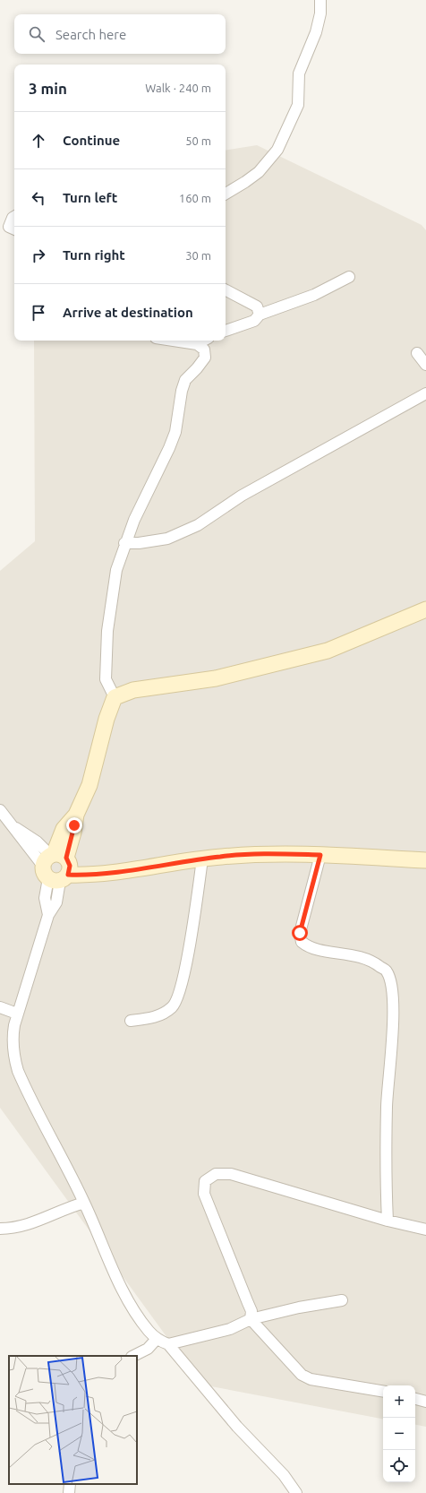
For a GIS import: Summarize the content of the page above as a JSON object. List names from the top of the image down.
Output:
{
  "page": {
    "search": "Search here",
    "heading": ["3 min", "Walk · 240 m"],
    "list": [
      ["Continue", "50 m"],
      ["Turn left", "160 m"],
      ["Turn right", "30 m"],
      "Arrive at destination"
    ],
    "map_buttons": ["+", "−"]
  }
}
